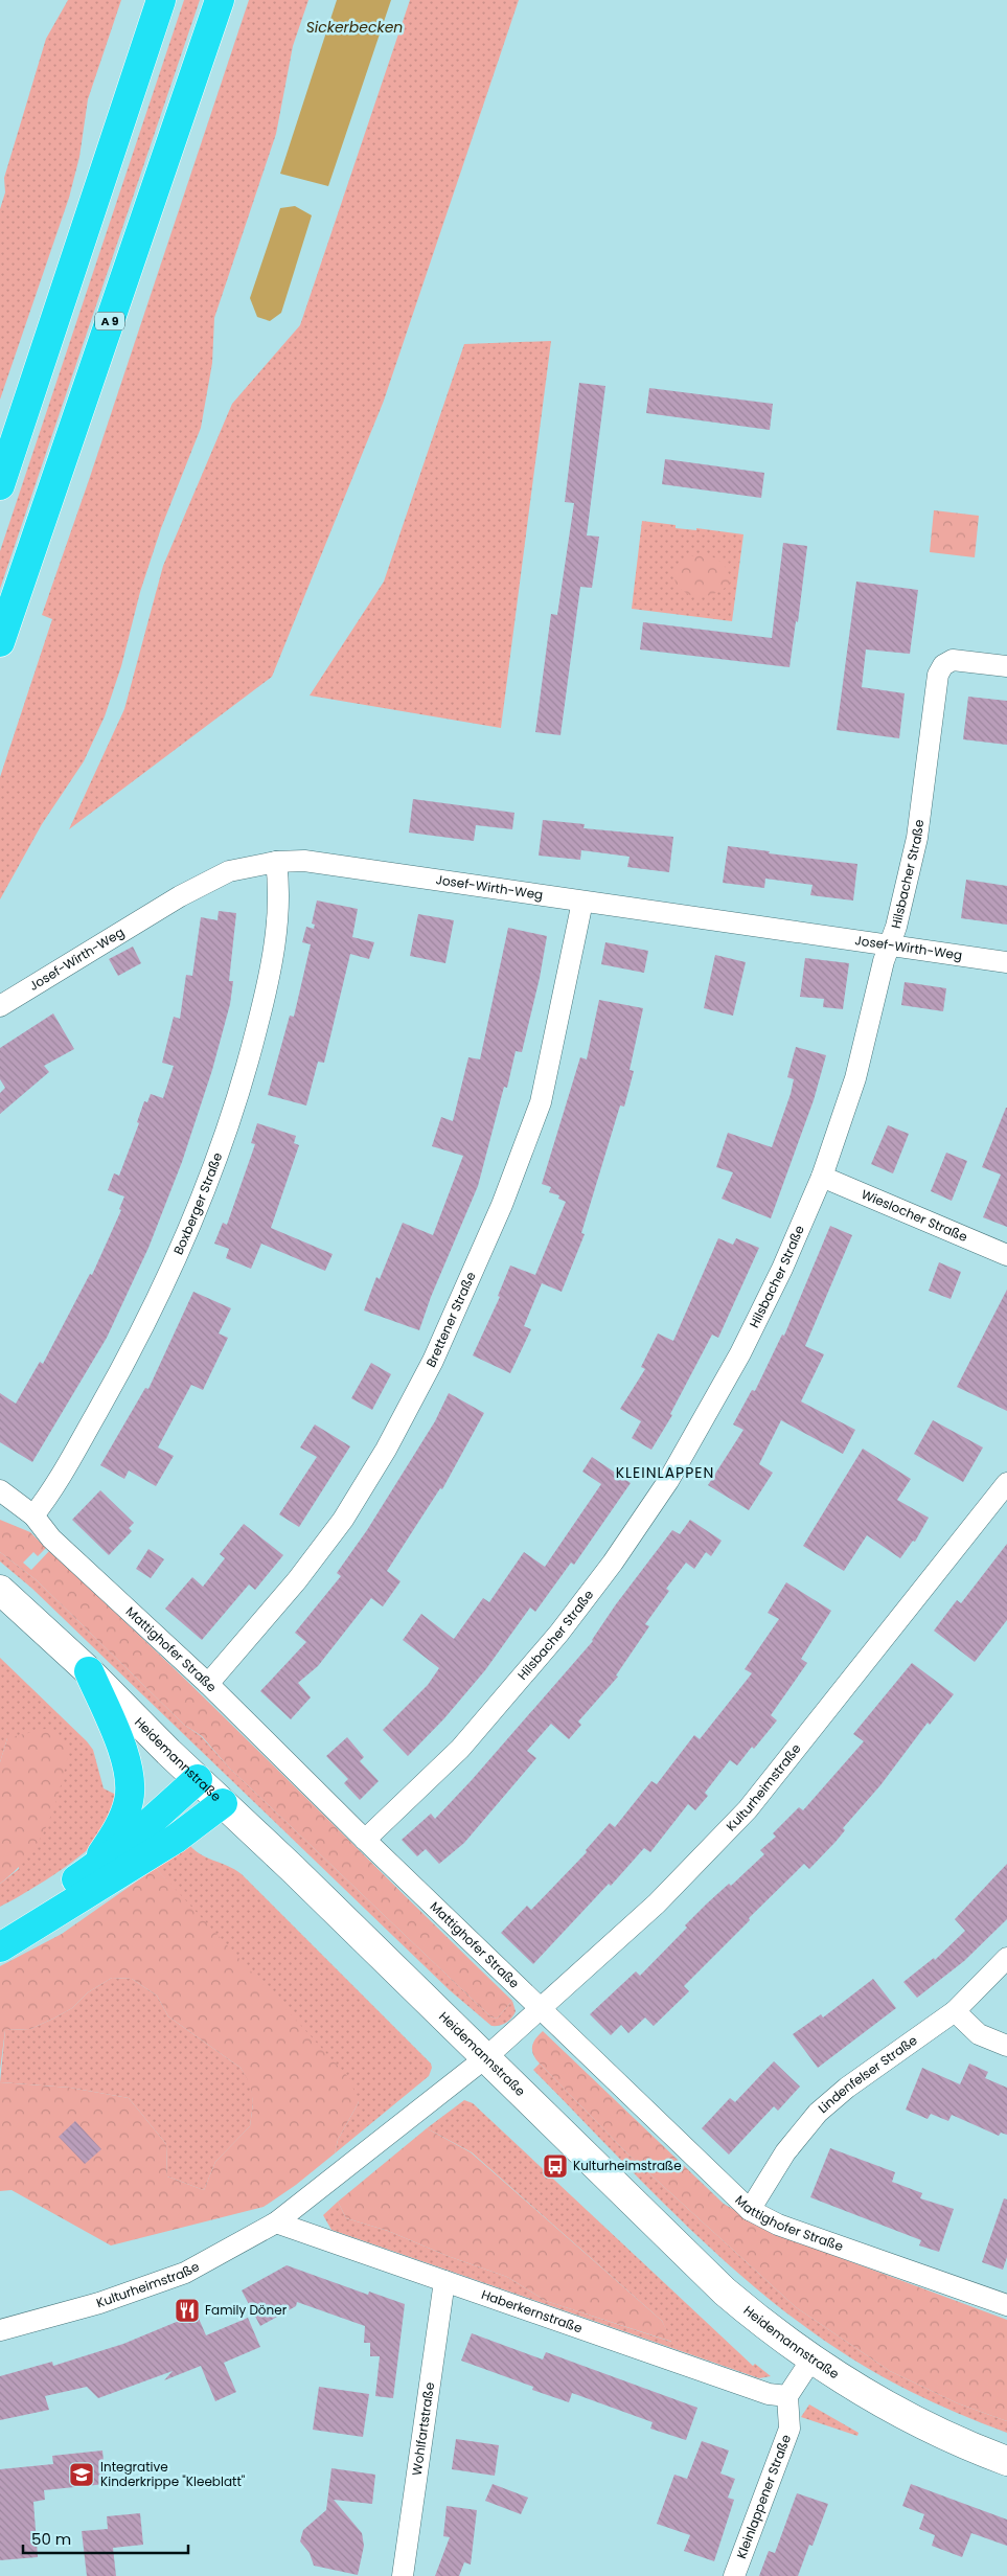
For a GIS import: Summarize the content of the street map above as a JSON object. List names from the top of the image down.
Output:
{
  "streets": {
    "highway": ["A 9"],
    "main road": ["Heidemannstraße"],
    "street": [
      "Hilsbacher Straße",
      "Josef-Wirth-Weg",
      "Boxberger Straße",
      "Wieslocher Straße",
      "Brettener Straße",
      "Mattighofer Straße",
      "Kulturheimstraße",
      "Lindenfelser Straße",
      "Haberkernstraße",
      "Wohlfartstraße",
      "Kleinlappener Straße"
    ]
  },
  "crossings": [
    ["Hilsbacher Straße", "Josef-Wirth-Weg"],
    ["Hilsbacher Straße", "Wieslocher Straße"],
    ["Hilsbacher Straße", "Mattighofer Straße"],
    ["Josef-Wirth-Weg", "Boxberger Straße"],
    ["Josef-Wirth-Weg", "Brettener Straße"],
    ["Boxberger Straße", "Mattighofer Straße"],
    ["Brettener Straße", "Mattighofer Straße"],
    ["Mattighofer Straße", "Kulturheimstraße"],
    ["Mattighofer Straße", "Lindenfelser Straße"],
    ["Heidemannstraße", "Kulturheimstraße"],
    ["Kulturheimstraße", "Haberkernstraße"],
    ["Haberkernstraße", "Wohlfartstraße"],
    ["Haberkernstraße", "Kleinlappener Straße"]
  ],
  "districts": ["KLEINLAPPEN"],
  "water": ["Sickerbecken"],
  "places": {
    "bus stop": ["Kulturheimstraße"],
    "restaurant": ["Family Döner"],
    "school or university": ["Integrative Kinderkrippe \"Kleeblatt\""]
  },
  "scale_bar": "50 m"
}
